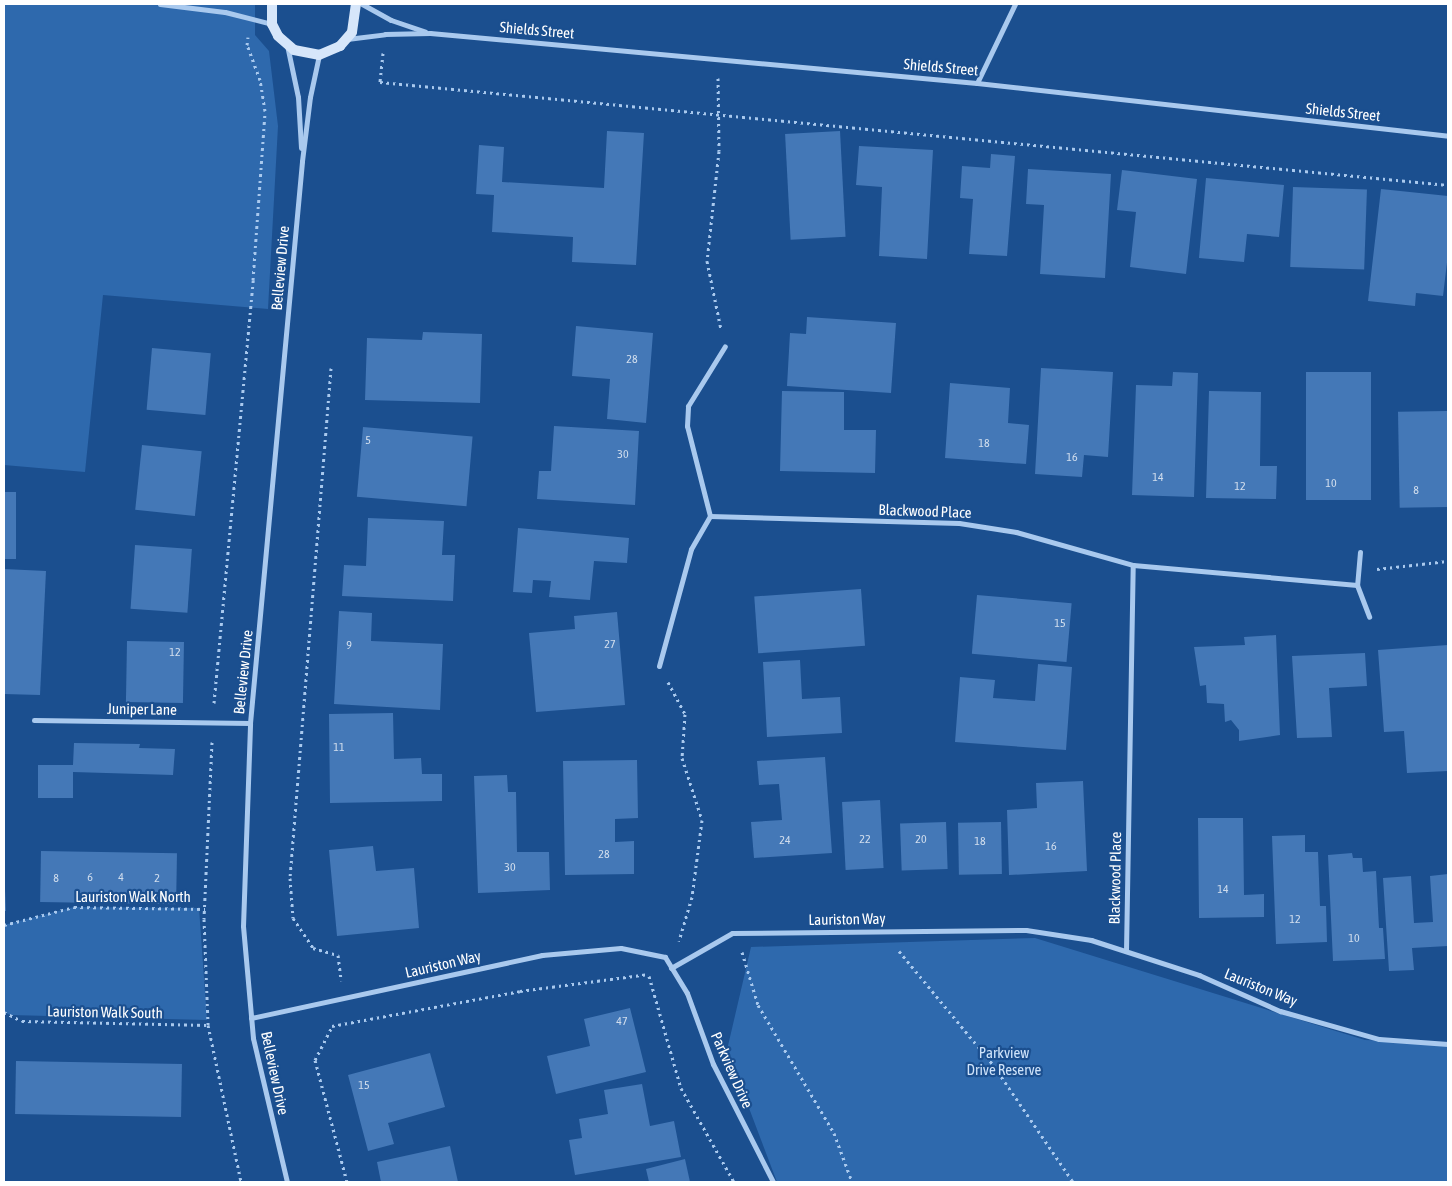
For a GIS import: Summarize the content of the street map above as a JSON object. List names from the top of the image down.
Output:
{
  "streets": {
    "street": [
      "Shields Street",
      "Belleview Drive",
      "Blackwood Place",
      "Juniper Lane",
      "Lauriston Way",
      "Parkview Drive"
    ],
    "path": ["Lauriston Walk North", "Lauriston Walk South"]
  },
  "crossings": [
    ["Belleview Drive", "Juniper Lane"],
    ["Belleview Drive", "Lauriston Way"],
    ["Blackwood Place", "Lauriston Way"],
    ["Lauriston Way", "Parkview Drive"]
  ],
  "parks": ["Parkview Drive Reserve"],
  "house_numbers": [
    "28",
    "5",
    "18",
    "30",
    "16",
    "14",
    "10",
    "12",
    "8",
    "15",
    "27",
    "9",
    "12",
    "11",
    "22",
    "20",
    "24",
    "18",
    "16",
    "28",
    "30",
    "6",
    "4",
    "8",
    "2",
    "14",
    "12",
    "10",
    "47",
    "15"
  ]
}
